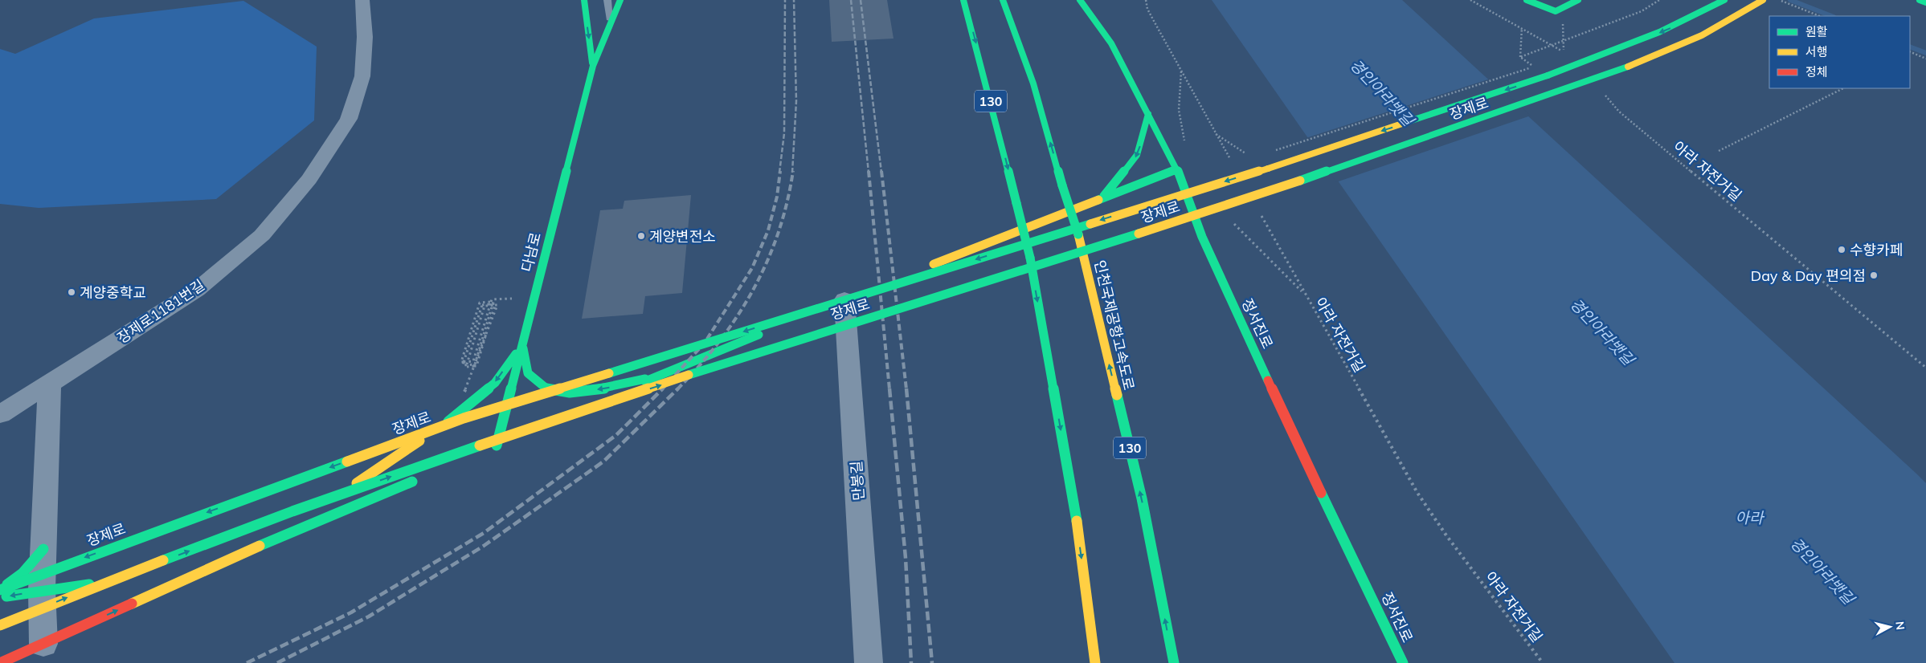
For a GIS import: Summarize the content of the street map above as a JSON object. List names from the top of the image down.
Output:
{
  "streets": {
    "main road": [
      "130",
      "장제로",
      "다남로",
      "정서진로",
      "인천국제공항고속도로"
    ],
    "street": ["장제로1181번길", "만봉길"],
    "path": ["아라 자전거길"]
  },
  "crossings": [
    ["장제로", "다남로"],
    ["장제로", "정서진로"],
    ["장제로", "만봉길"]
  ],
  "water": ["경인아라뱃길", "아라"],
  "places": [
    "계양변전소",
    "수향카페",
    "Day & Day 편의점",
    "계양중학교"
  ],
  "legend": ["원활", "서행", "정체"],
  "north": "right"
}
